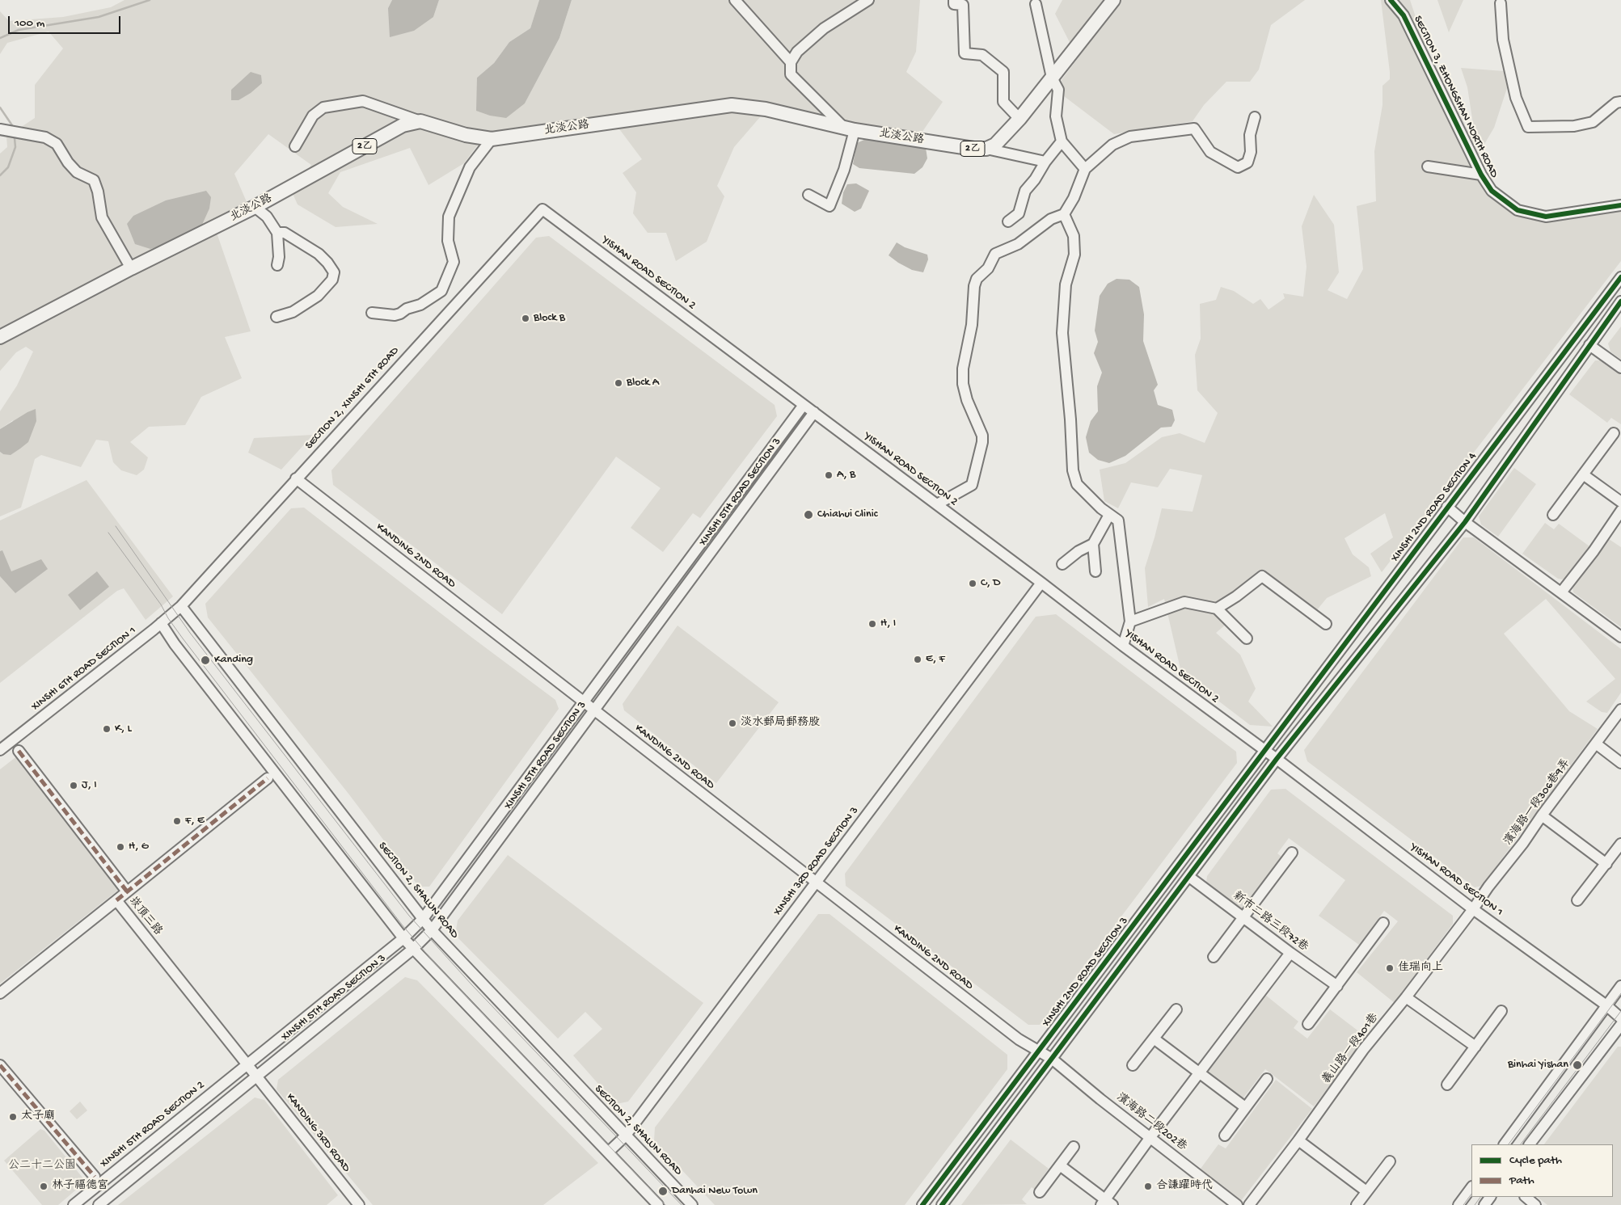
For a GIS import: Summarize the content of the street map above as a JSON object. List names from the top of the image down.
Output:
{
  "streets": {
    "main road": ["北淡公路", "2乙"],
    "street": [
      "SECTION 3, ZHONGSHAN NORTH ROAD",
      "YISHAN ROAD SECTION 2",
      "SECTION 2, XINSHI 6TH ROAD",
      "XINSHI 5TH ROAD SECTION 3",
      "XINSHI 2ND ROAD SECTION 4",
      "KANDING 2ND ROAD",
      "XINSHI 6TH ROAD SECTION 1",
      "濱海路一段306巷9弄",
      "XINSHI 3RD ROAD SECTION 3",
      "YISHAN ROAD SECTION 1",
      "SECTION 2, SHALUN ROAD",
      "崁頂三路",
      "新市二路三段72巷",
      "XINSHI 2ND ROAD SECTION 3",
      "義山路一段401巷",
      "濱海路二段202巷",
      "XINSHI 5TH ROAD SECTION 2",
      "KANDING 3RD ROAD"
    ]
  },
  "crossings": [
    ["北淡公路", "2乙"],
    ["YISHAN ROAD SECTION 2", "SECTION 2, XINSHI 6TH ROAD"],
    ["YISHAN ROAD SECTION 2", "XINSHI 5TH ROAD SECTION 3"],
    ["YISHAN ROAD SECTION 2", "XINSHI 2ND ROAD SECTION 4"],
    ["YISHAN ROAD SECTION 2", "XINSHI 3RD ROAD SECTION 3"],
    ["YISHAN ROAD SECTION 2", "YISHAN ROAD SECTION 1"],
    ["YISHAN ROAD SECTION 2", "XINSHI 2ND ROAD SECTION 3"],
    ["SECTION 2, XINSHI 6TH ROAD", "KANDING 2ND ROAD"],
    ["SECTION 2, XINSHI 6TH ROAD", "XINSHI 6TH ROAD SECTION 1"],
    ["SECTION 2, XINSHI 6TH ROAD", "SECTION 2, SHALUN ROAD"],
    ["XINSHI 5TH ROAD SECTION 3", "KANDING 2ND ROAD"],
    ["XINSHI 5TH ROAD SECTION 3", "SECTION 2, SHALUN ROAD"],
    ["XINSHI 5TH ROAD SECTION 3", "崁頂三路"],
    ["XINSHI 5TH ROAD SECTION 3", "XINSHI 5TH ROAD SECTION 2"],
    ["XINSHI 5TH ROAD SECTION 3", "KANDING 3RD ROAD"],
    ["XINSHI 2ND ROAD SECTION 4", "XINSHI 2ND ROAD SECTION 3"],
    ["KANDING 2ND ROAD", "XINSHI 3RD ROAD SECTION 3"],
    ["KANDING 2ND ROAD", "XINSHI 2ND ROAD SECTION 3"],
    ["KANDING 2ND ROAD", "濱海路二段202巷"],
    ["XINSHI 6TH ROAD SECTION 1", "SECTION 2, SHALUN ROAD"],
    ["濱海路一段306巷9弄", "YISHAN ROAD SECTION 1"],
    ["濱海路一段306巷9弄", "義山路一段401巷"],
    ["XINSHI 3RD ROAD SECTION 3", "SECTION 2, SHALUN ROAD"],
    ["YISHAN ROAD SECTION 1", "義山路一段401巷"],
    ["崁頂三路", "XINSHI 5TH ROAD SECTION 2"],
    ["崁頂三路", "KANDING 3RD ROAD"]
  ],
  "parks": ["公二十二公園"],
  "places": [
    "Block B",
    "Block A",
    "A, B",
    "Chiahui Clinic",
    "C, D",
    "H, I",
    "E, F",
    "Kanding",
    "淡水郵局郵務股",
    "K, L",
    "J, I",
    "F, E",
    "H, G",
    "佳瑞向上",
    "Binhai Yishan",
    "太子廟",
    "林子福德宮",
    "合謙躍時代",
    "Danhai New Town"
  ],
  "legend": ["Cycle path", "Path"],
  "scale_bar": "100 m"
}
